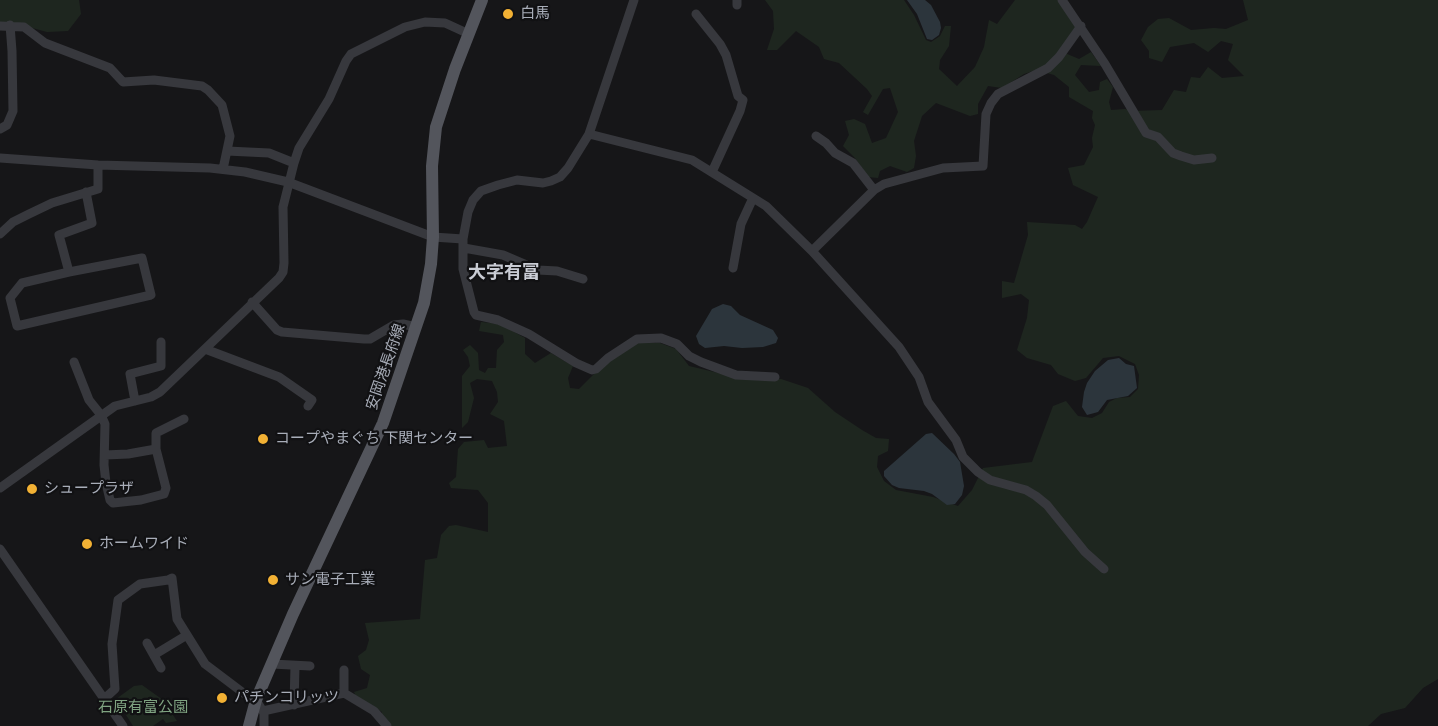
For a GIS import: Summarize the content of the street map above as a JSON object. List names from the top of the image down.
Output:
{
  "streets": {
    "main road": ["安岡港長府線"]
  },
  "districts": ["大字有冨"],
  "parks": ["石原有富公園"],
  "places": [
    "白馬",
    "コープやまぐち 下関センター",
    "シュープラザ",
    "ホームワイド",
    "サン電子工業",
    "パチンコリッツ"
  ]
}
